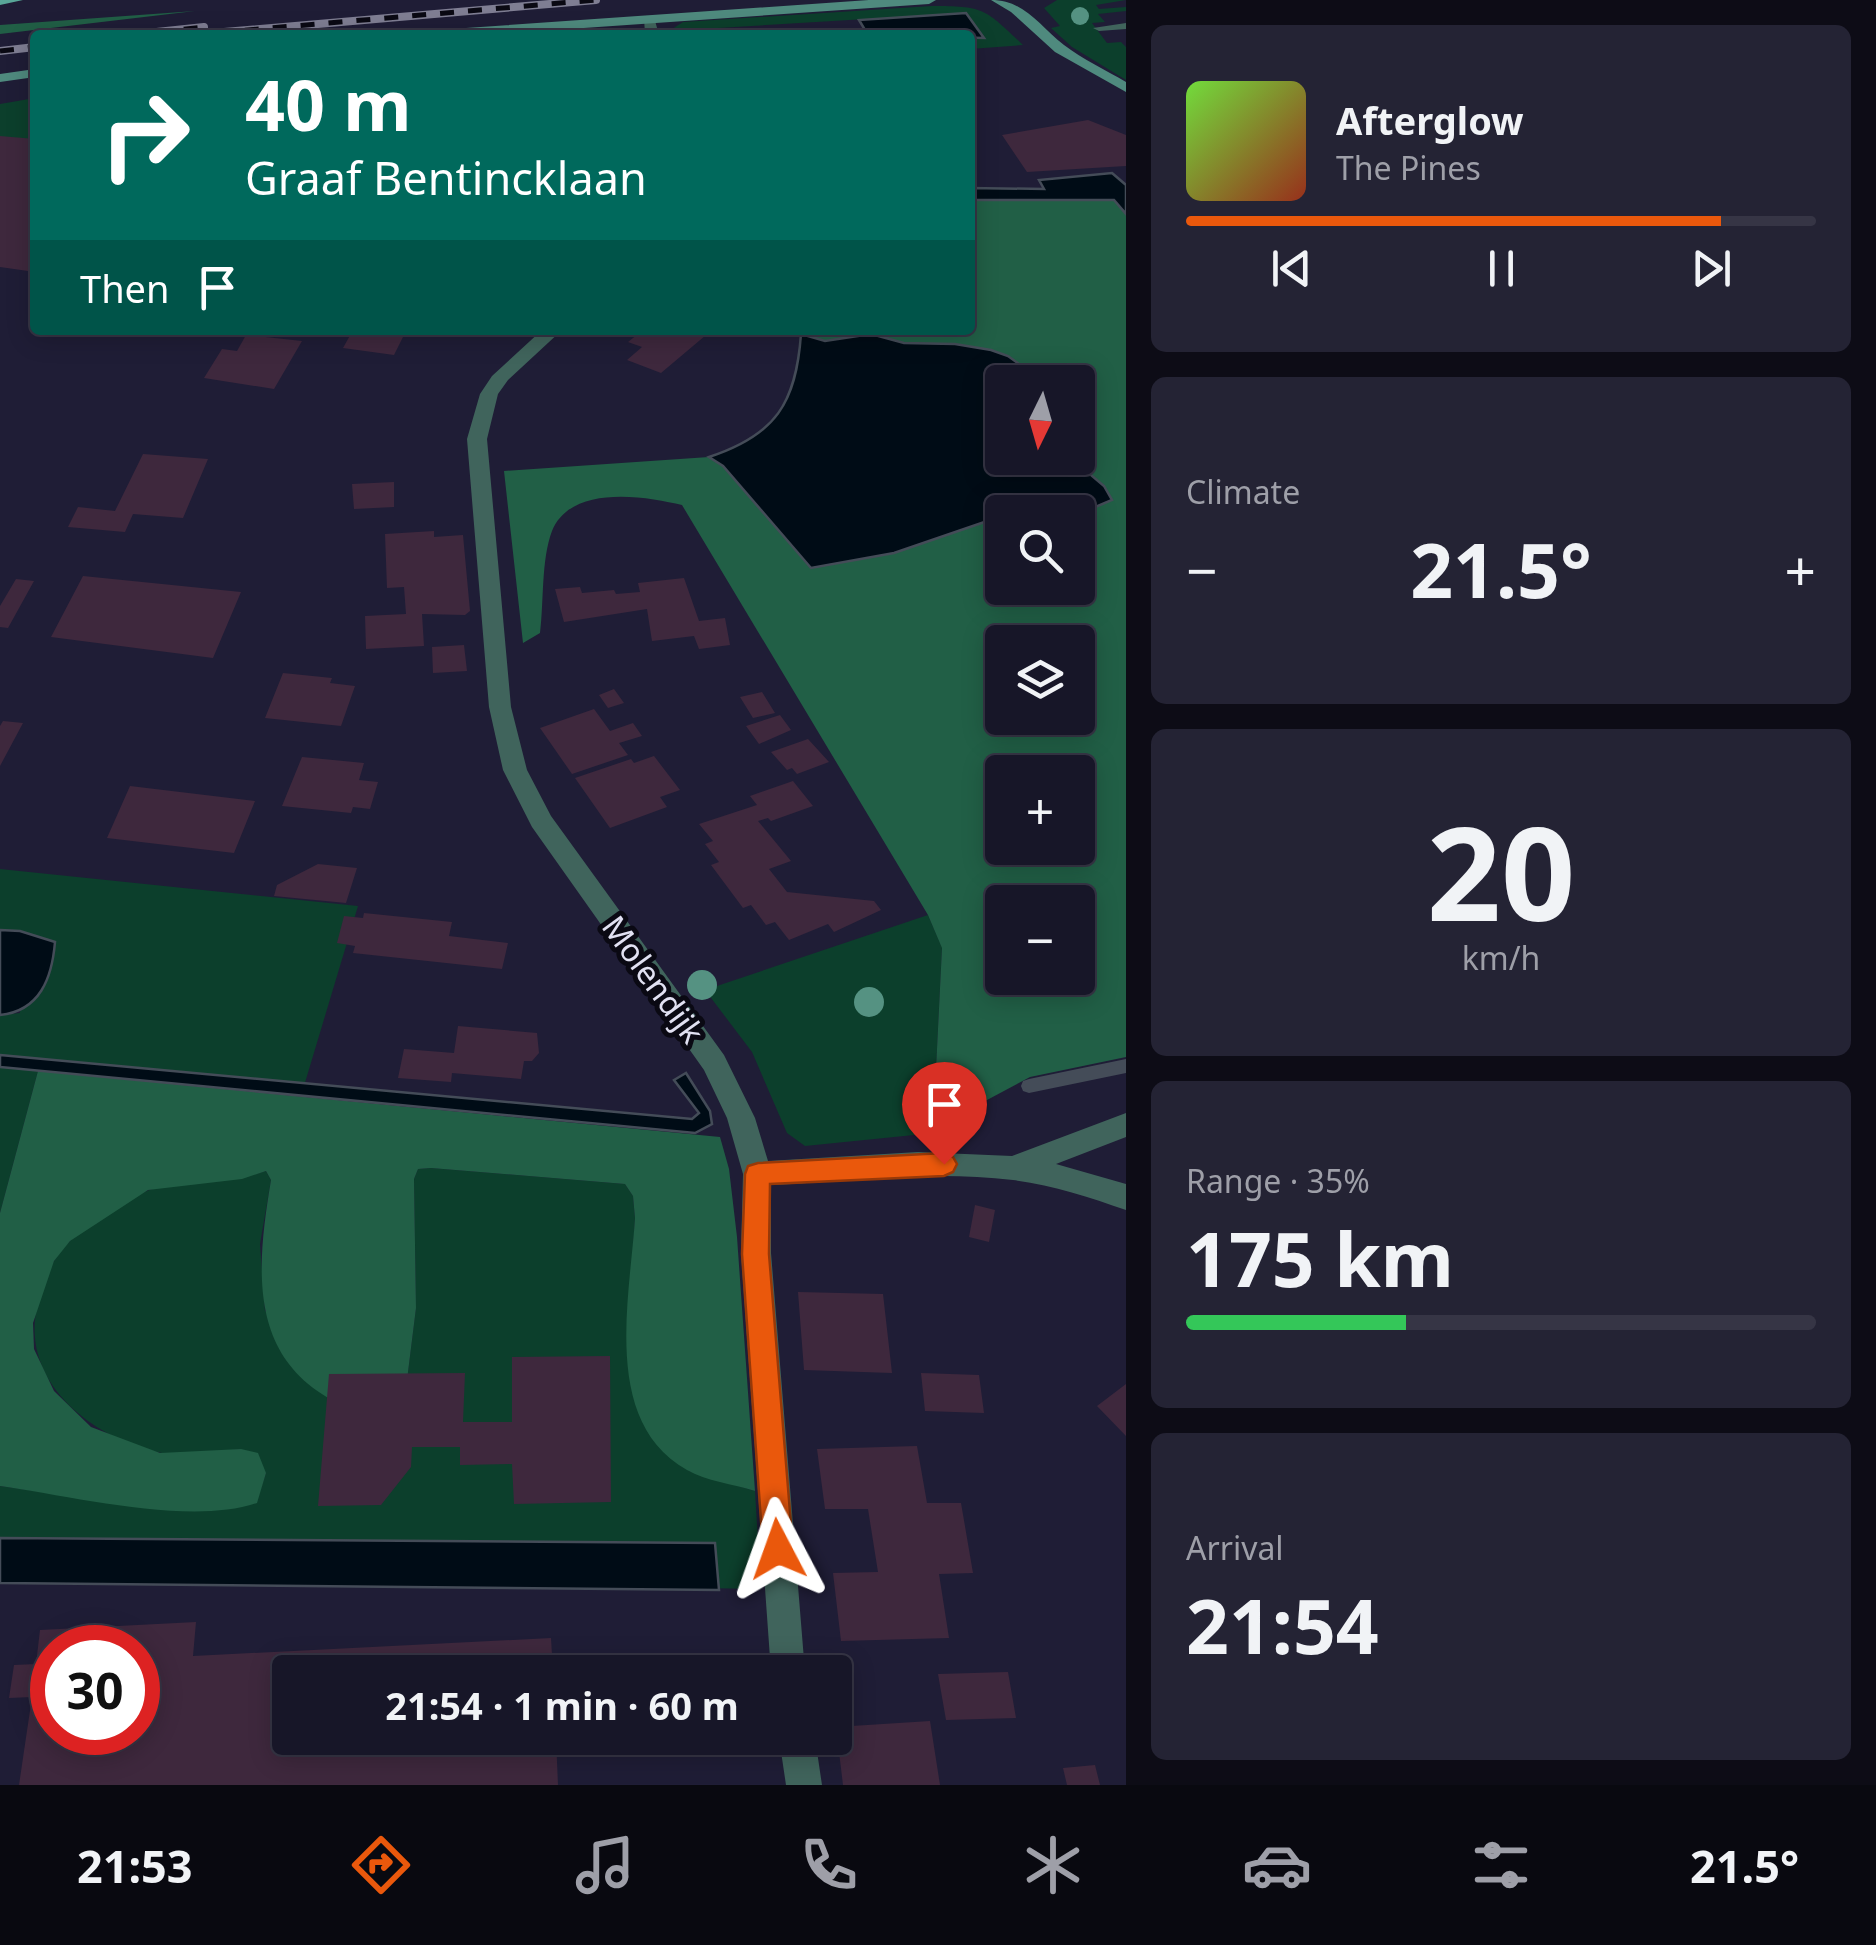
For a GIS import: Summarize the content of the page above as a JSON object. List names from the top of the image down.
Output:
{
  "streets": {
    "street": ["Molendijk"]
  },
  "north": "bottom",
  "page": {
    "turn": ["40 m", "Graaf Bentincklaan"],
    "song": ["Afterglow", "The Pines"],
    "then": "Then",
    "map_buttons": ["+", "−"],
    "tile": [
      "Climate",
      ["20", "km/h"],
      ["Range · 35%", "175 km"],
      ["Arrival", "21:54"]
    ],
    "heat": ["−", "21.5°", "+"],
    "limit": "30",
    "trip": "21:54 · 1 min · 60 m",
    "tabs": ["21:53", "21.5°"]
  }
}
